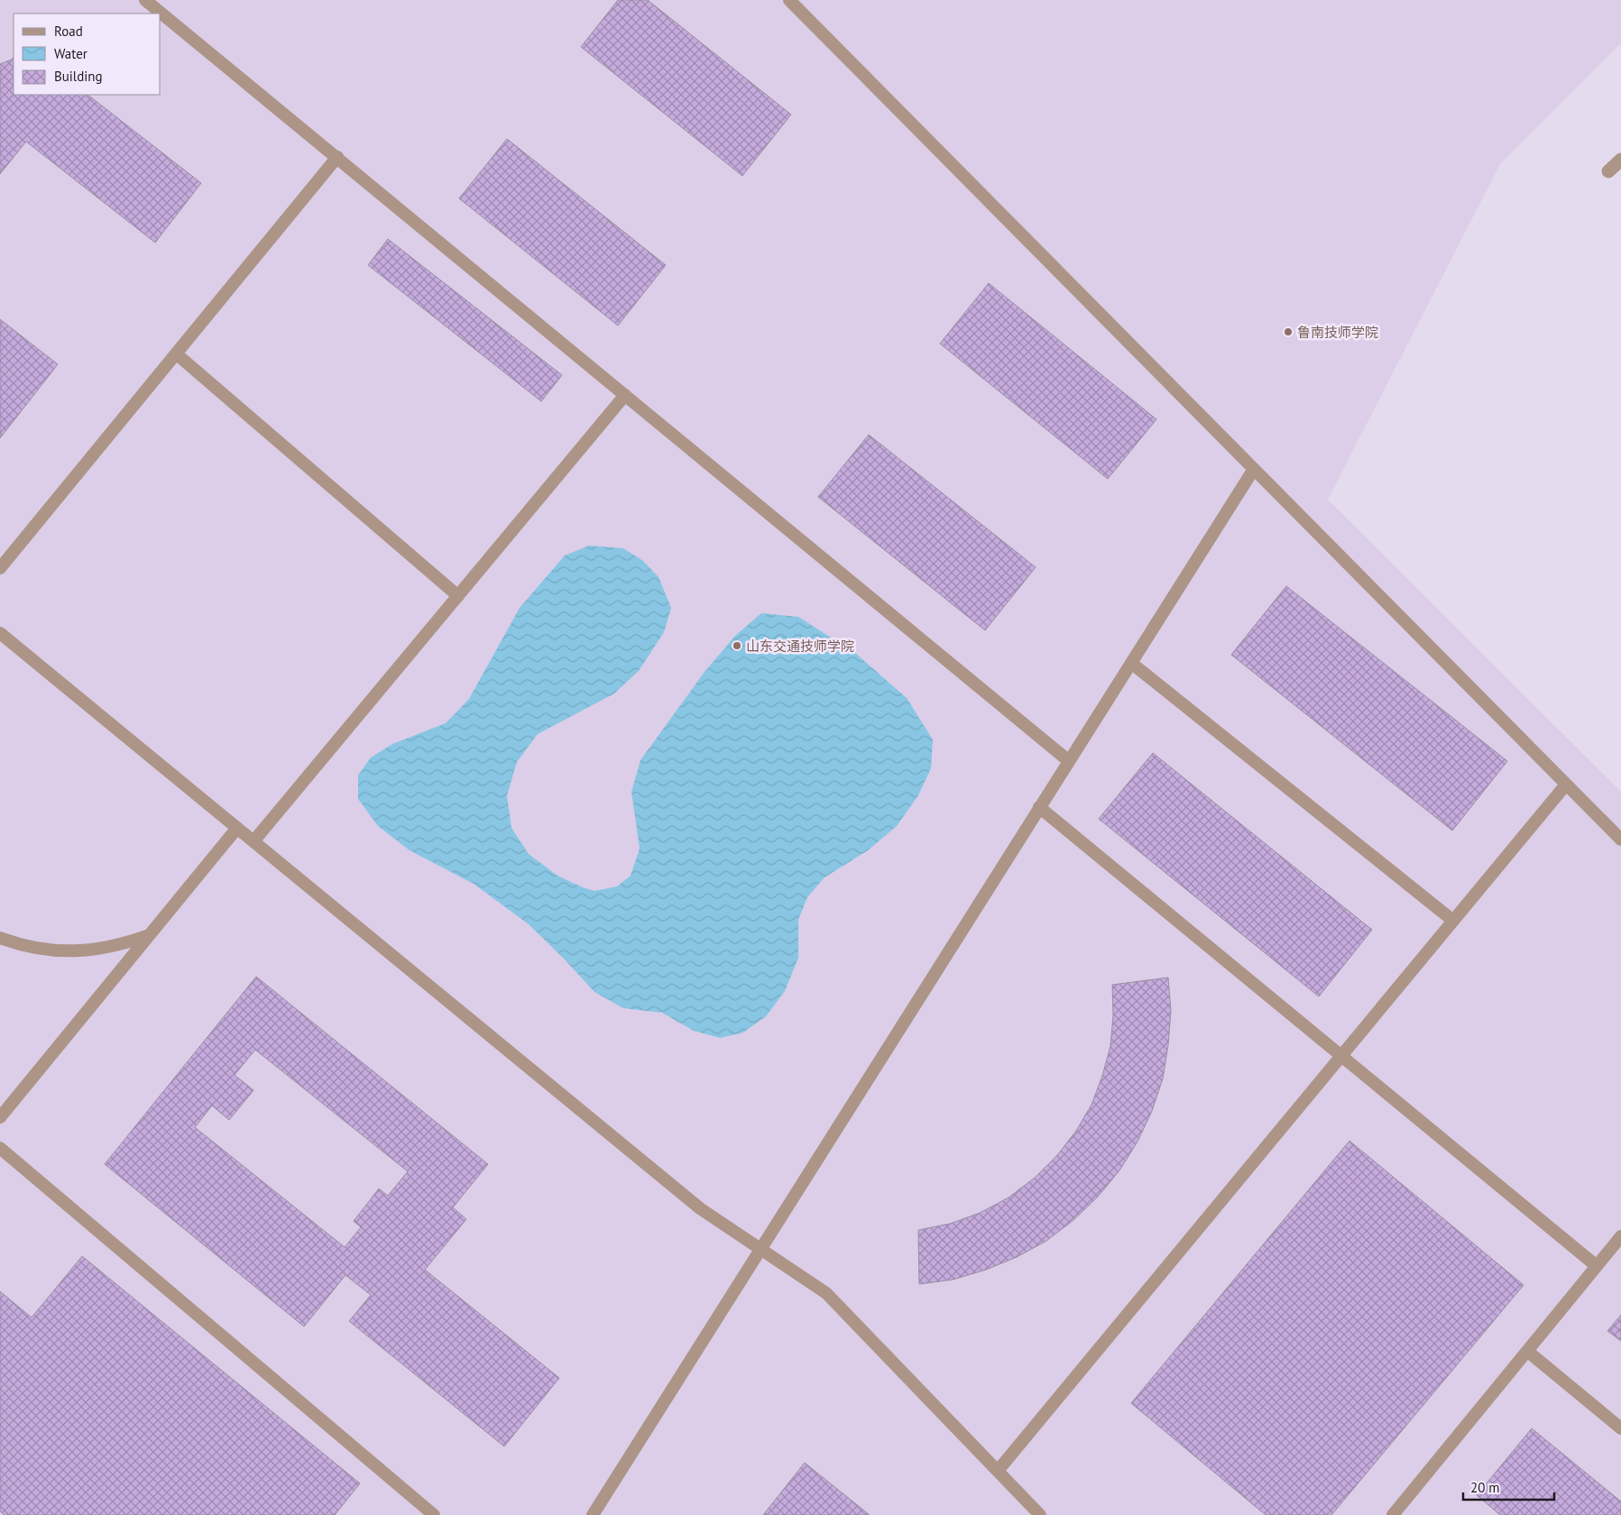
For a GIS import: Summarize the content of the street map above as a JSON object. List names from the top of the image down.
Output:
{
  "places": ["鲁南技师学院", "山东交通技师学院"],
  "legend": ["Road", "Water", "Building"],
  "scale_bar": "20 m"
}
